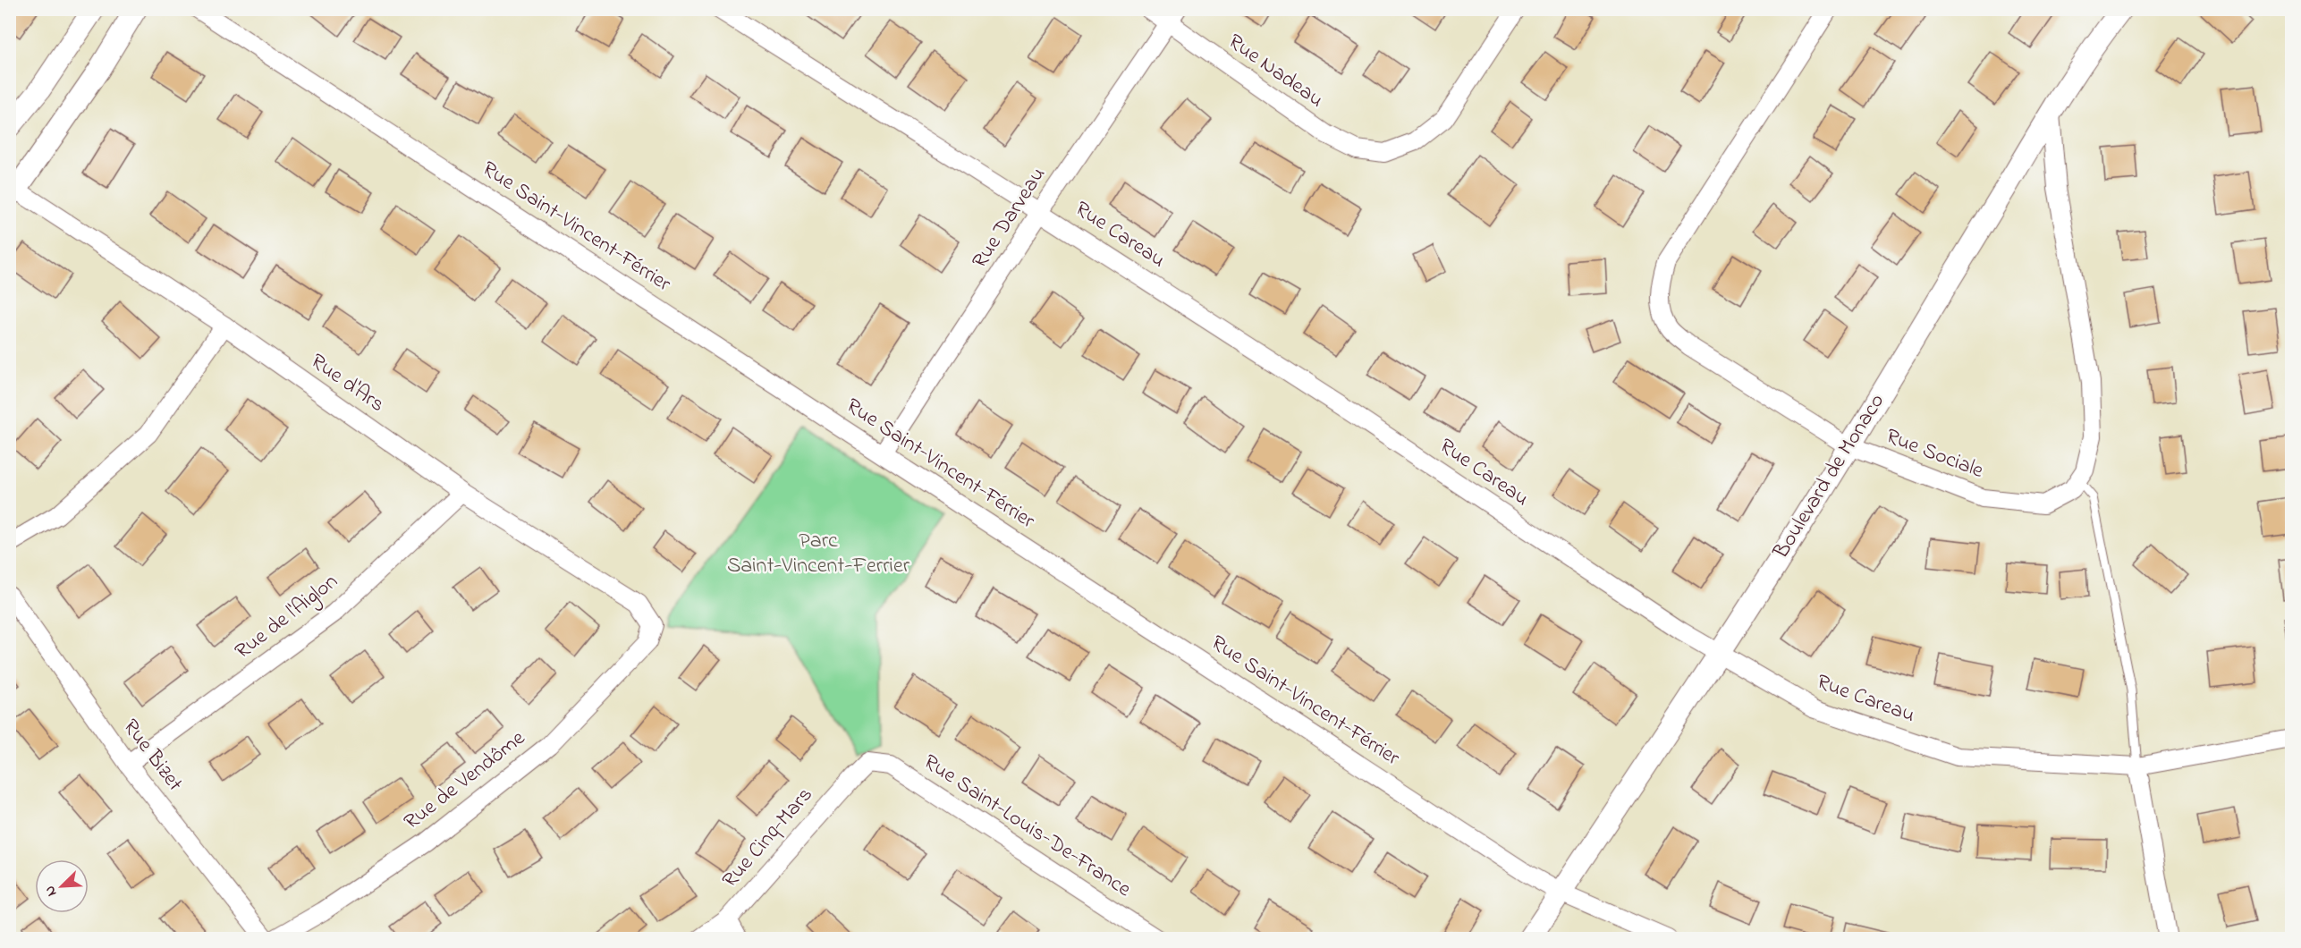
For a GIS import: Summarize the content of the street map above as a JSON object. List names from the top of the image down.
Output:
{
  "streets": {
    "street": [
      "Rue Nadeau",
      "Rue Darveau",
      "Rue Saint-Vincent-Férrier",
      "Rue Careau",
      "Rue d'Ars",
      "Rue Sociale",
      "Boulevard de Monaco",
      "Rue de l'Aiglon",
      "Rue Bizet",
      "Rue de Vendôme",
      "Rue Saint-Louis-De-France",
      "Rue Cinq-Mars"
    ]
  },
  "crossings": [
    ["Rue Nadeau", "Rue Darveau"],
    ["Rue Darveau", "Rue Saint-Vincent-Férrier"],
    ["Rue Darveau", "Rue Careau"],
    ["Rue Saint-Vincent-Férrier", "Boulevard de Monaco"],
    ["Rue Careau", "Boulevard de Monaco"],
    ["Rue d'Ars", "Rue de l'Aiglon"],
    ["Rue d'Ars", "Rue de Vendôme"],
    ["Rue Sociale", "Boulevard de Monaco"],
    ["Rue de l'Aiglon", "Rue Bizet"],
    ["Rue Saint-Louis-De-France", "Rue Cinq-Mars"]
  ],
  "parks": ["Parc Saint-Vincent-Ferrier"],
  "north": "bottom left"
}
